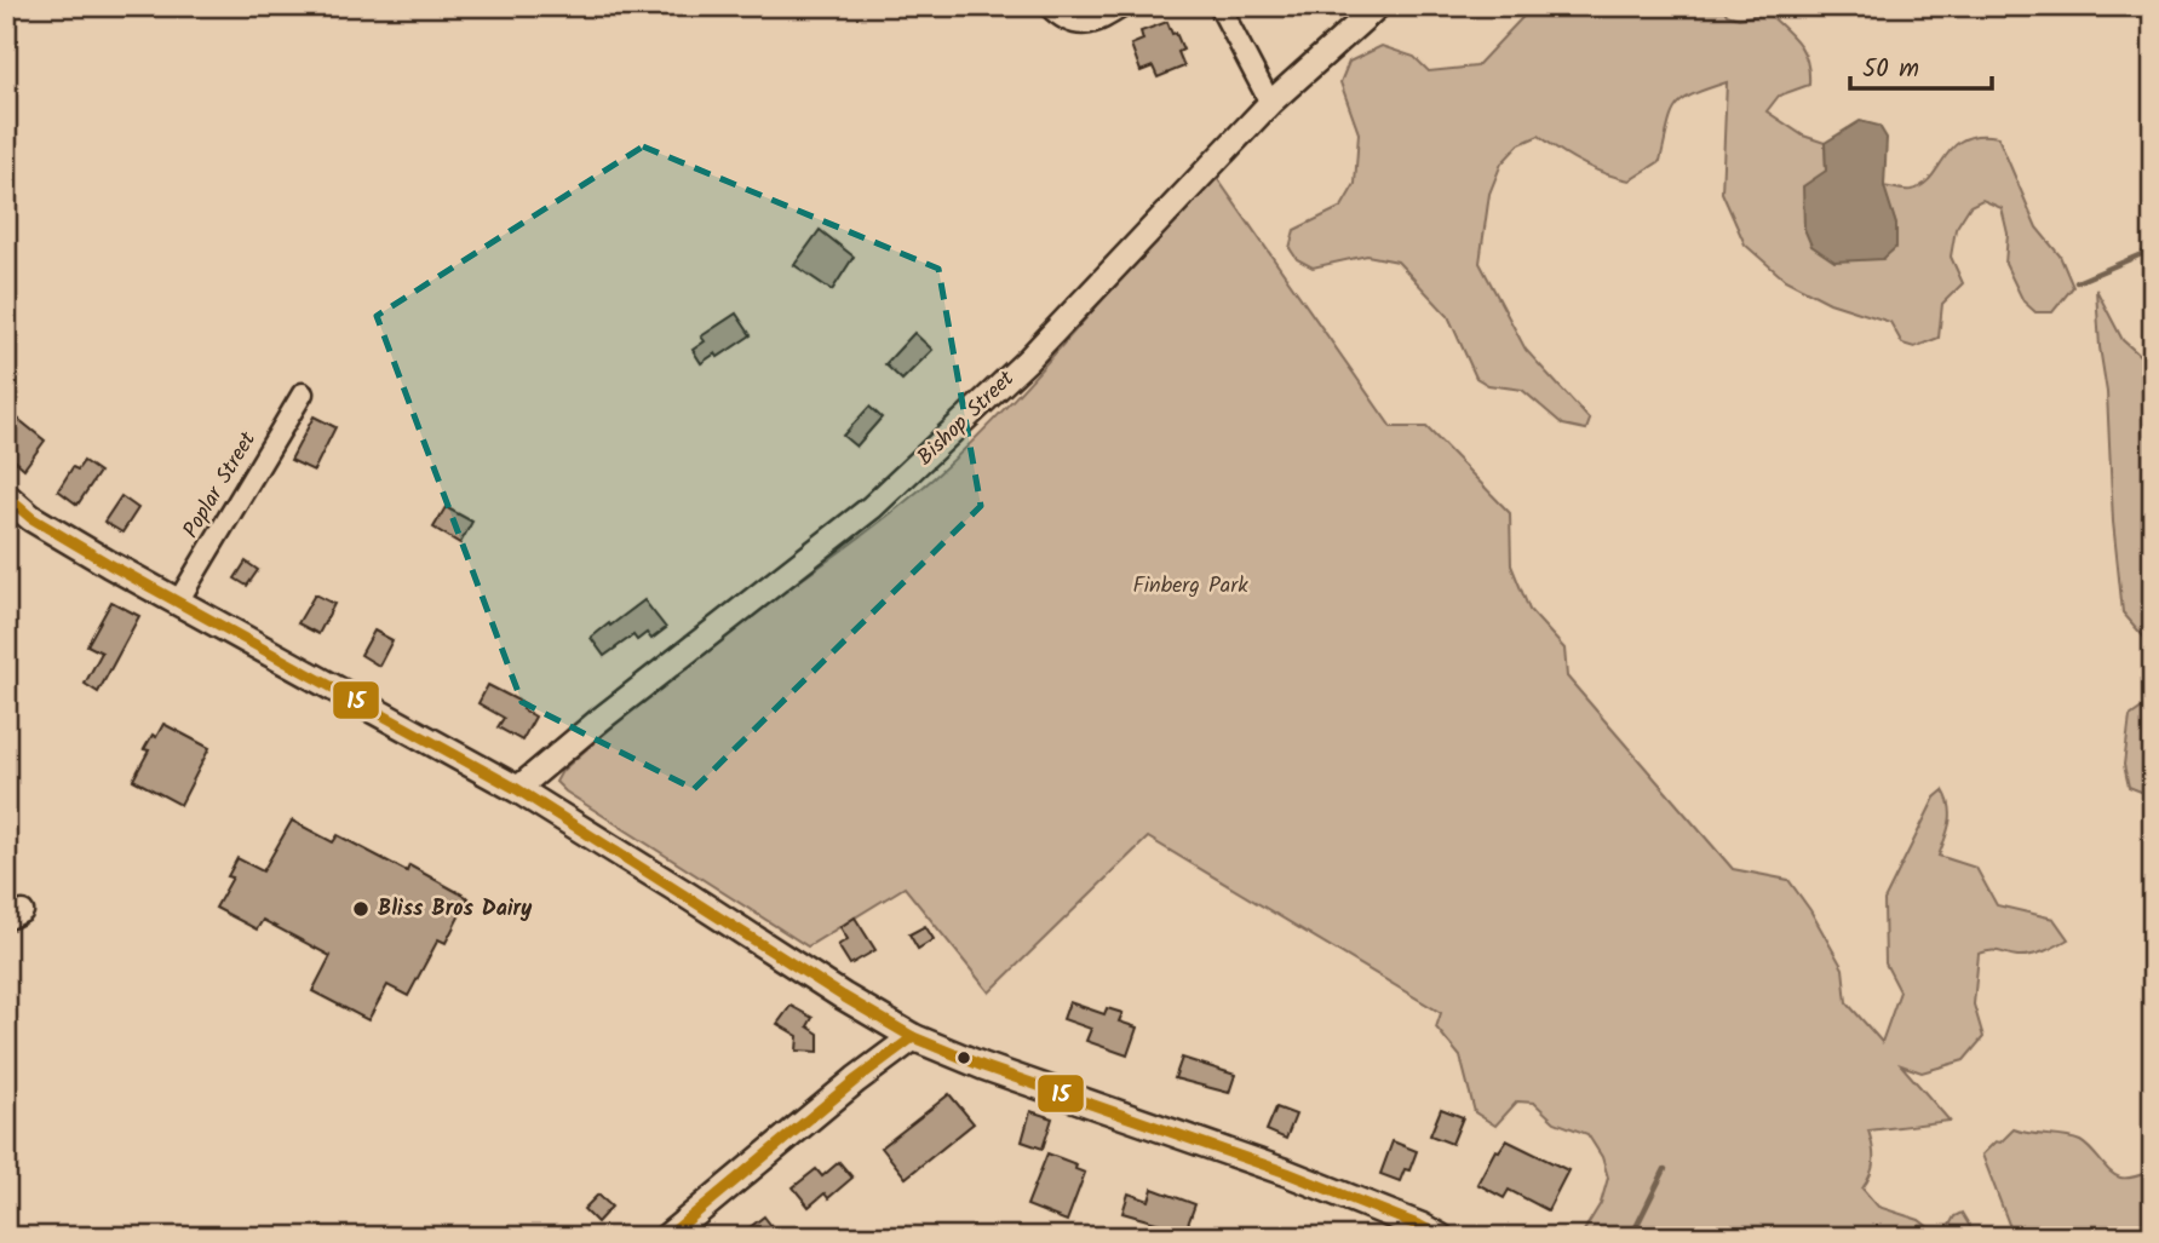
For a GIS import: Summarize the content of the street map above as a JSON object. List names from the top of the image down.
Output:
{
  "streets": {
    "street": ["Bishop Street", "Poplar Street"]
  },
  "parks": ["Finberg Park"],
  "places": ["Bliss Bros Dairy"],
  "lines": ["transit line 15"],
  "scale_bar": "50 m"
}
